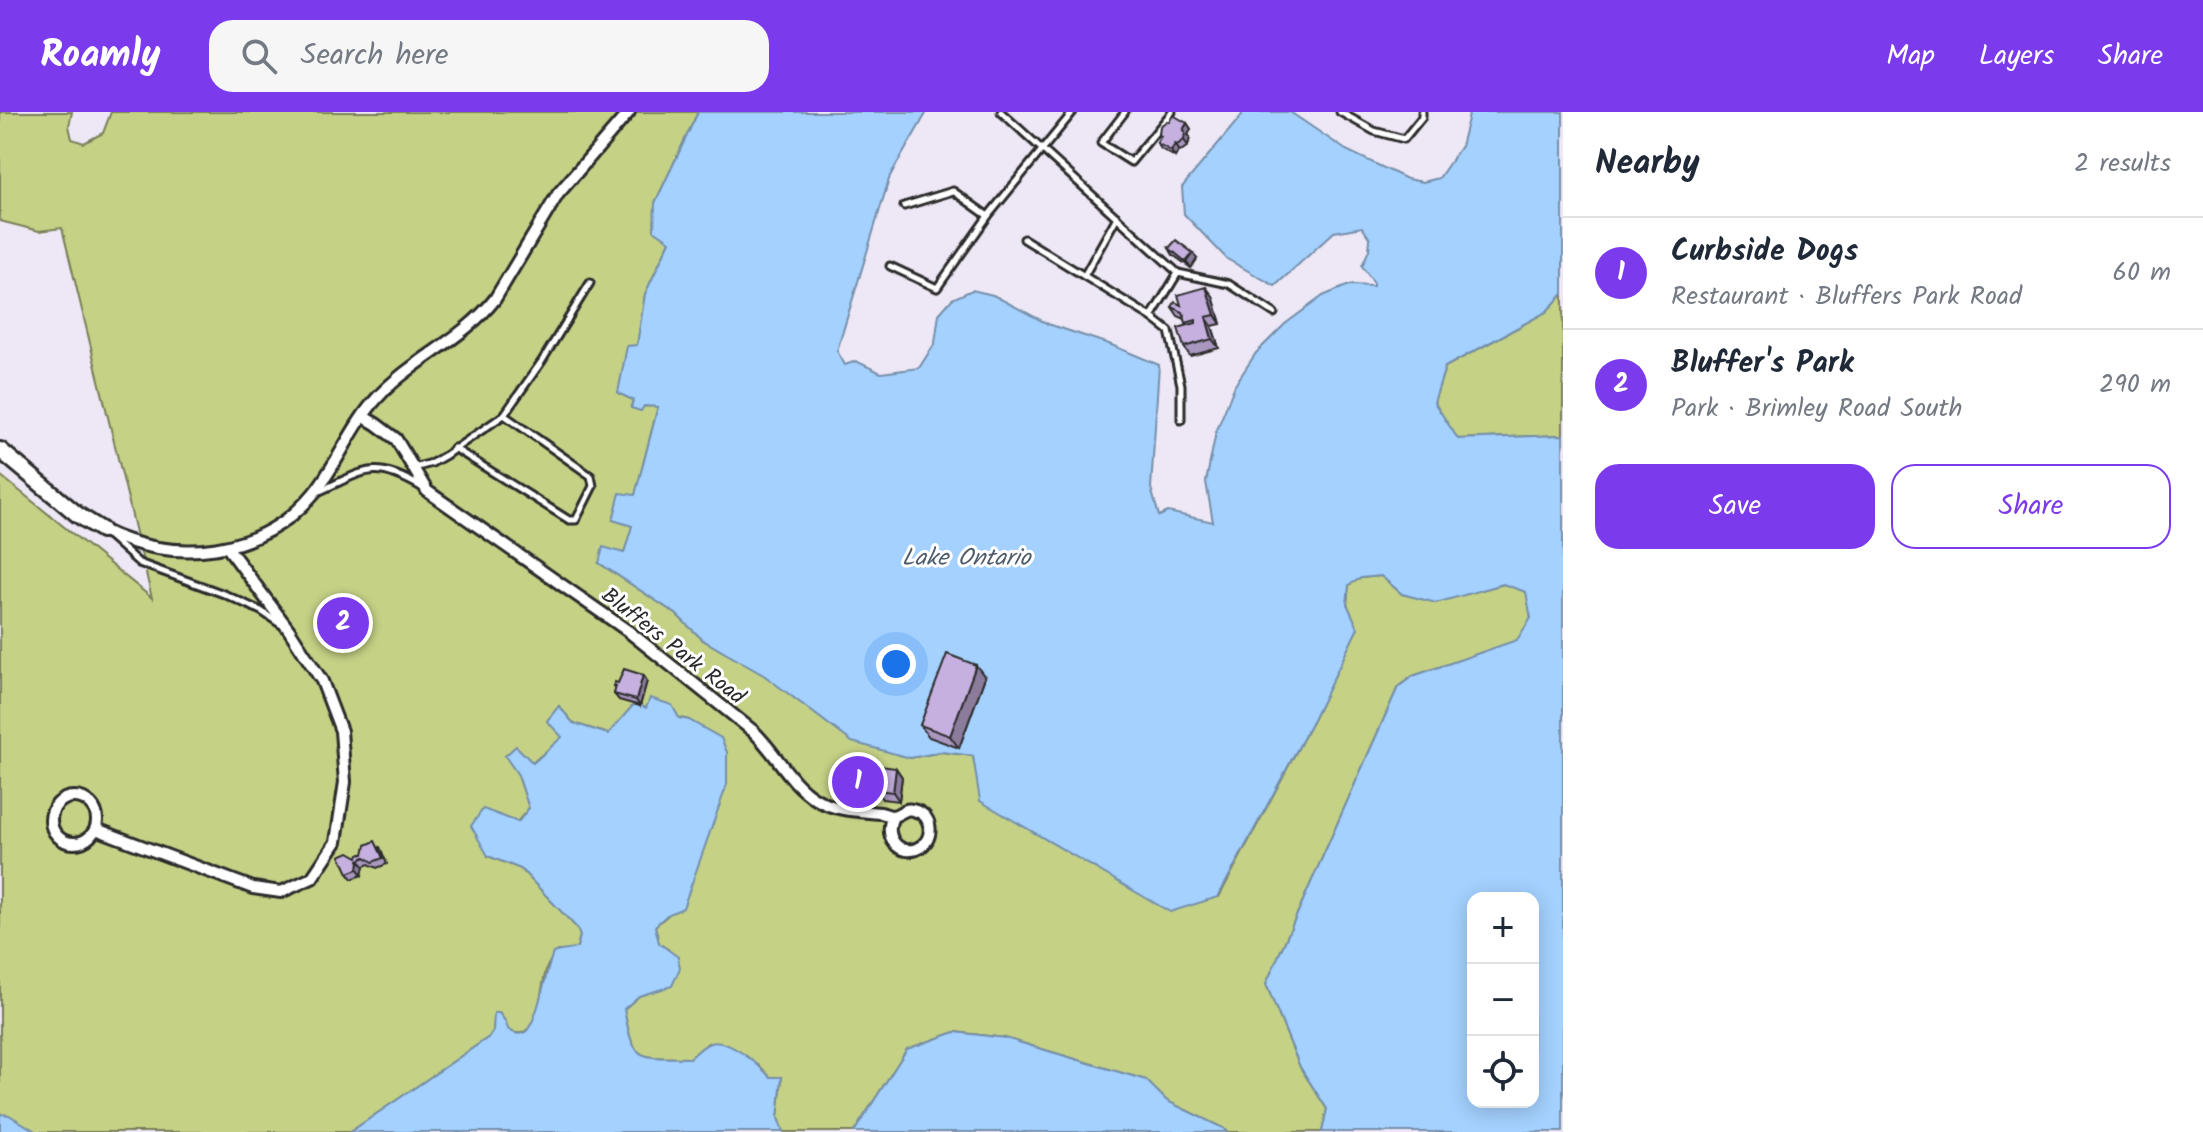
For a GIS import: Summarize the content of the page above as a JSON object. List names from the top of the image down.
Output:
{
  "streets": {
    "street": ["Bluffers Park Road"]
  },
  "water": ["Lake Ontario"],
  "page": {
    "header": "Roamly",
    "search": "Search here",
    "nav": ["Map", "Layers", "Share"],
    "heading": ["Nearby", "2 results"],
    "list": [
      {
        "mark": "1",
        "name": "Curbside Dogs",
        "note": "Restaurant · Bluffers Park Road",
        "value": "60 m"
      },
      {
        "mark": "2",
        "name": "Bluffer's Park",
        "note": "Park · Brimley Road South",
        "value": "290 m"
      }
    ],
    "buttons": ["Save", "Share"],
    "pins": ["2", "1"],
    "map_buttons": ["+", "−"]
  }
}
